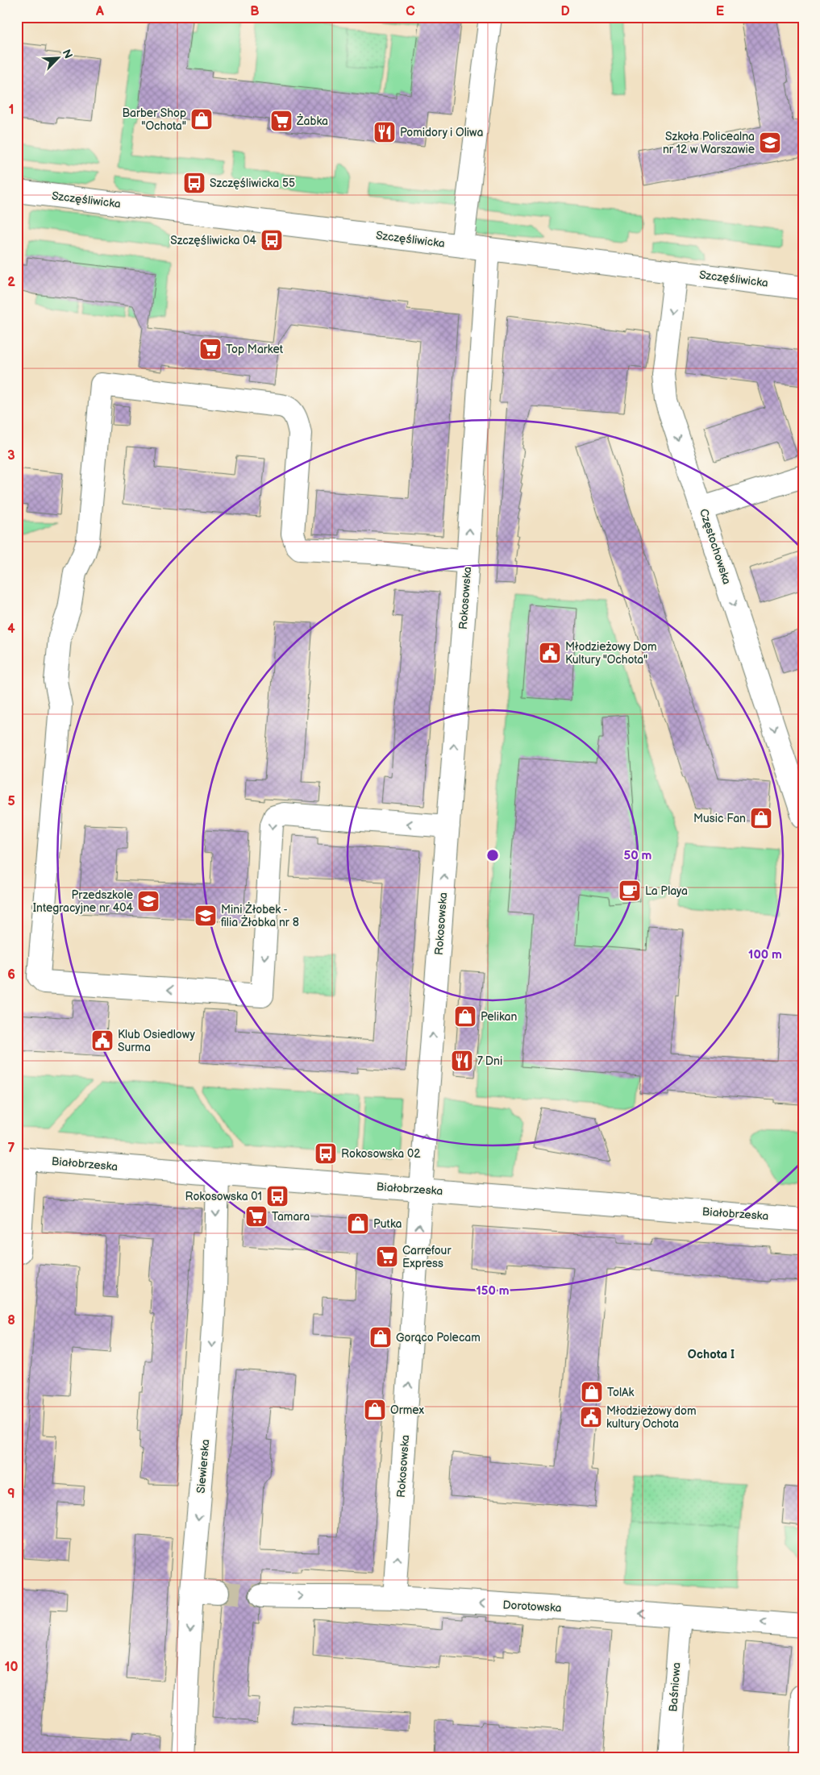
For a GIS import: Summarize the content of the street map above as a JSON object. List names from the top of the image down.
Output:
{
  "streets": {
    "street": [
      "Szczęśliwicka",
      "Częstochowska",
      "Rokosowska",
      "Białobrzeska",
      "Siewierska",
      "Dorotowska",
      "Baśniowa"
    ]
  },
  "crossings": [
    ["Szczęśliwicka", "Częstochowska"],
    ["Szczęśliwicka", "Rokosowska"],
    ["Rokosowska", "Białobrzeska"],
    ["Rokosowska", "Dorotowska"],
    ["Białobrzeska", "Siewierska"],
    ["Dorotowska", "Baśniowa"]
  ],
  "one_way": ["Częstochowska", "Rokosowska", "Siewierska"],
  "districts": ["Ochota I"],
  "places": {
    "shop": [
      "Barber Shop \"Ochota\"",
      "Music Fan",
      "Pelikan",
      "Putka",
      "Gorąco Polecam",
      "TolAk",
      "Ormex"
    ],
    "supermarket": [
      "Żabka",
      "Top Market",
      "Tamara",
      "Carrefour Express"
    ],
    "restaurant": ["Pomidory i Oliwa", "7 Dni"],
    "school or university": ["Szkoła Policealna nr 12 w Warszawie", "Przedszkole Integracyjne nr 404", "Mini Żłobek - filia Żłobka nr 8"],
    "bus stop": [
      "Szczęśliwicka 55",
      "Szczęśliwicka 04",
      "Rokosowska 02",
      "Rokosowska 01"
    ],
    "public building": ["Młodzieżowy Dom Kultury \"Ochota\"", "Klub Osiedlowy Surma", "Młodzieżowy dom kultury Ochota"],
    "cafe": ["La Playa"]
  },
  "north": "top right",
  "grid": {
    "columns": [
      "A",
      "B",
      "C",
      "D",
      "E"
    ],
    "rows": [
      "1",
      "2",
      "3",
      "4",
      "5",
      "6",
      "7",
      "8",
      "9",
      "10"
    ]
  },
  "rings": ["50 m", "100 m", "150 m"]
}
